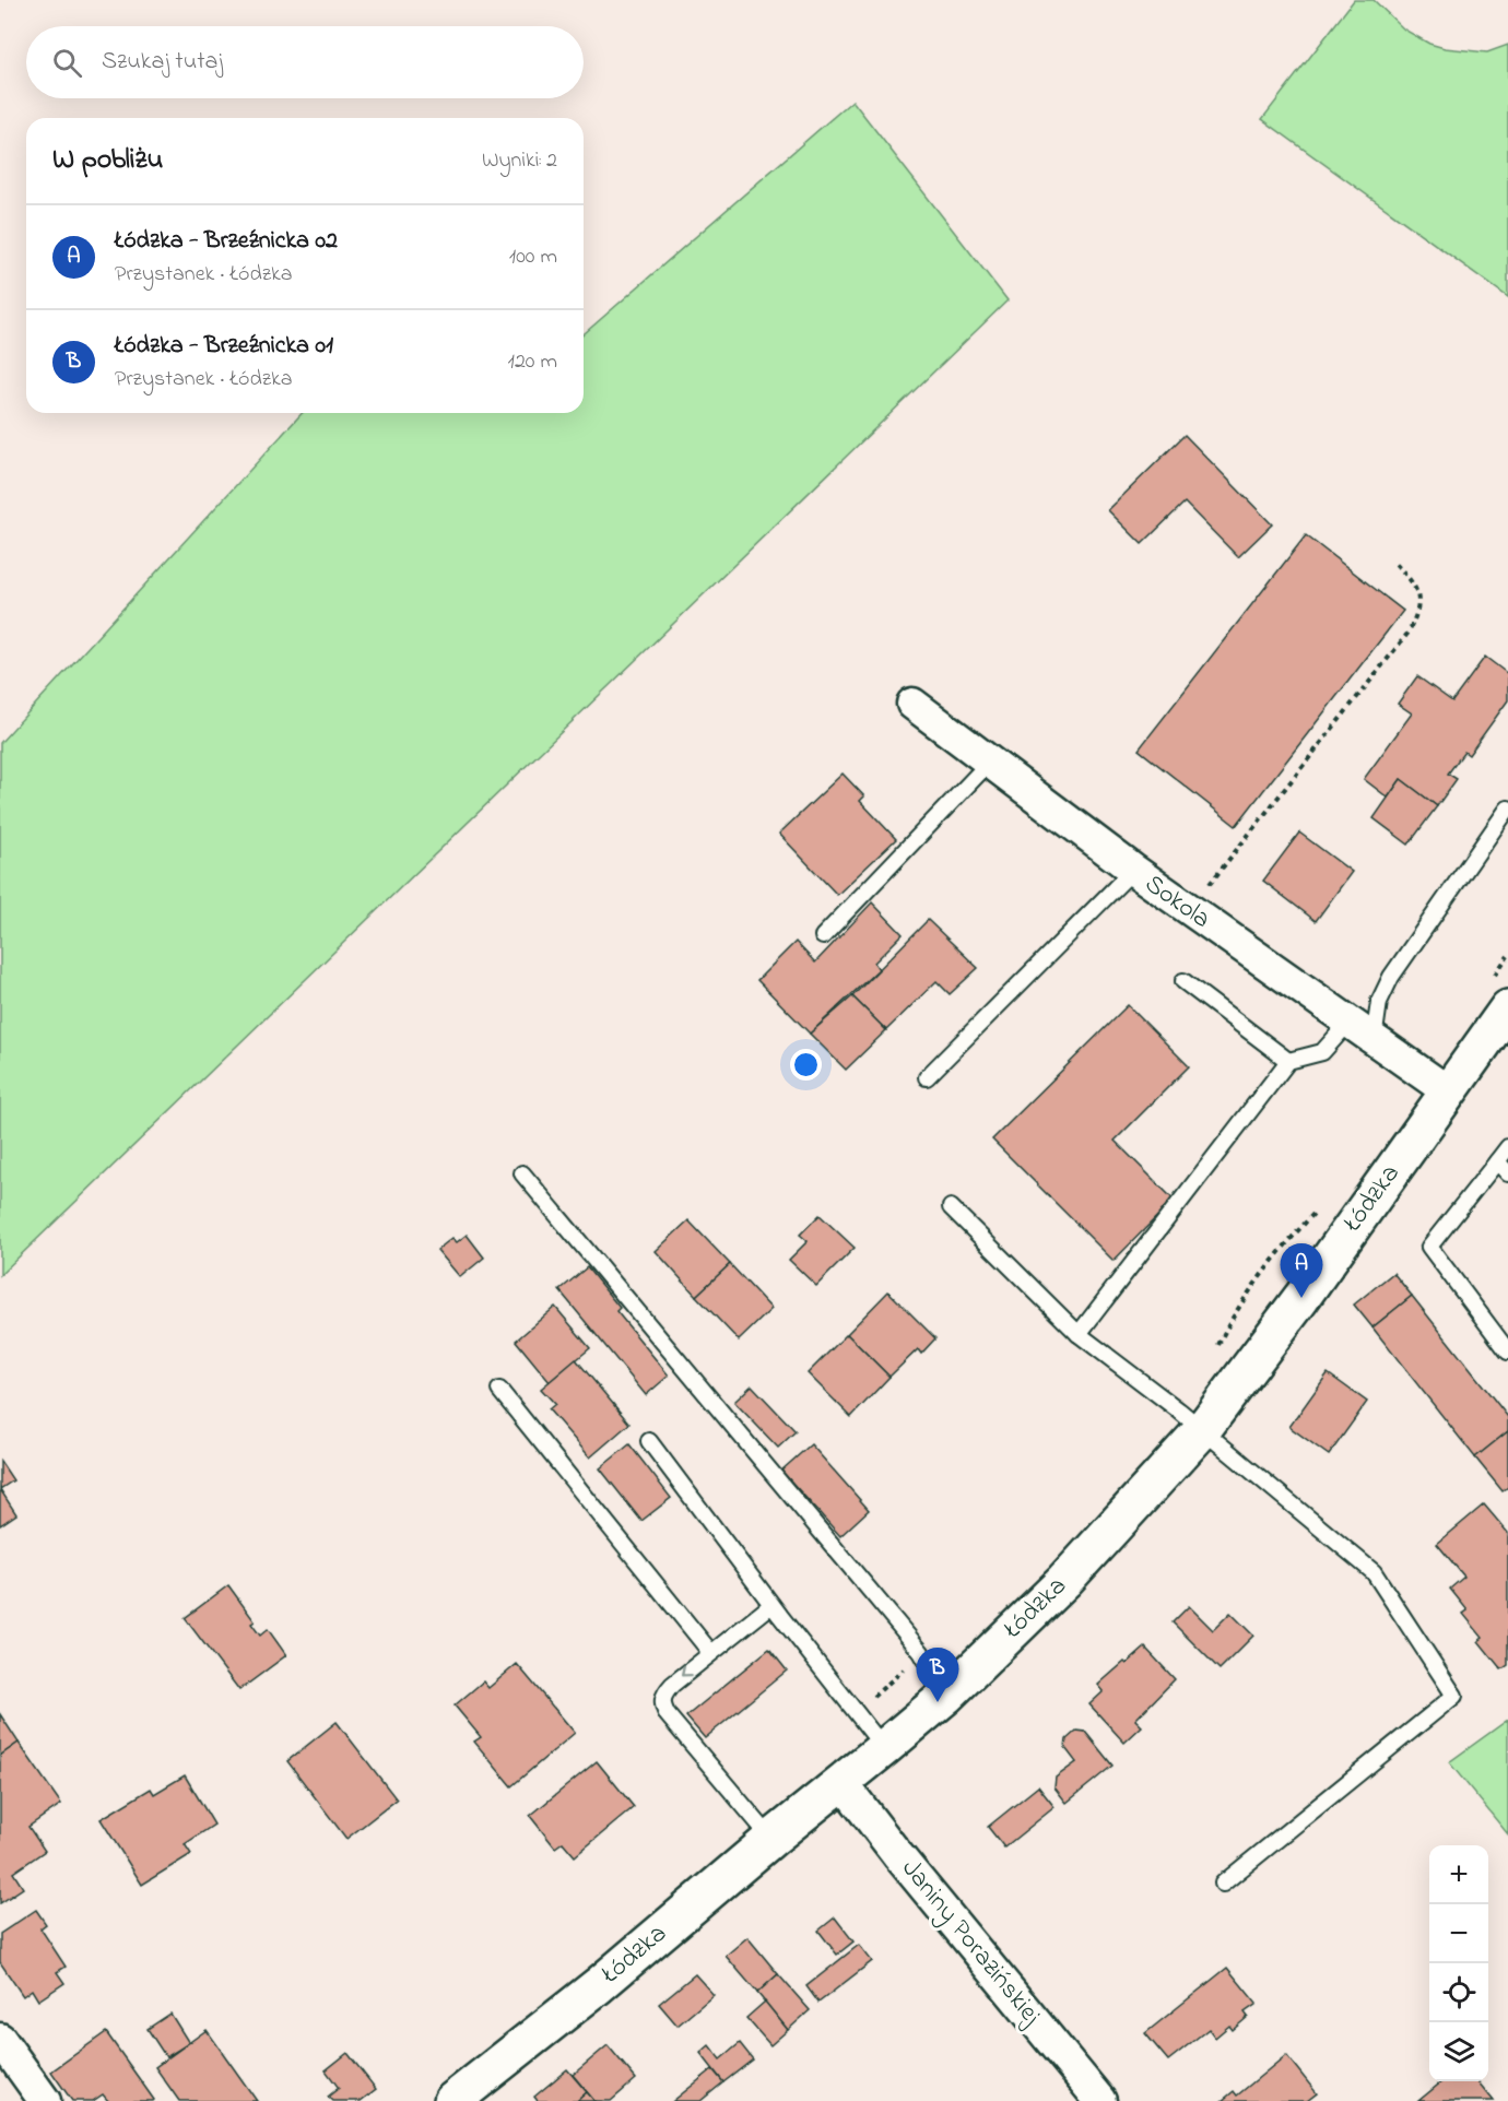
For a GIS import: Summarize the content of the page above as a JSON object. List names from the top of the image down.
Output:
{
  "streets": {
    "main road": ["Łódzka"],
    "street": ["Sokola", "Janiny Porazińskiej"]
  },
  "crossings": [
    ["Sokola", "Łódzka"],
    ["Łódzka", "Janiny Porazińskiej"]
  ],
  "page": {
    "search": "Szukaj tutaj",
    "heading": ["W pobliżu", "Wyniki: 2"],
    "list": [
      {
        "mark": "A",
        "name": "Łódzka - Brzeźnicka 02",
        "note": "Przystanek · Łódzka",
        "value": "100 m"
      },
      {
        "mark": "B",
        "name": "Łódzka - Brzeźnicka 01",
        "note": "Przystanek · Łódzka",
        "value": "120 m"
      }
    ],
    "pins": ["A", "B"],
    "map_buttons": ["+", "−"]
  }
}
